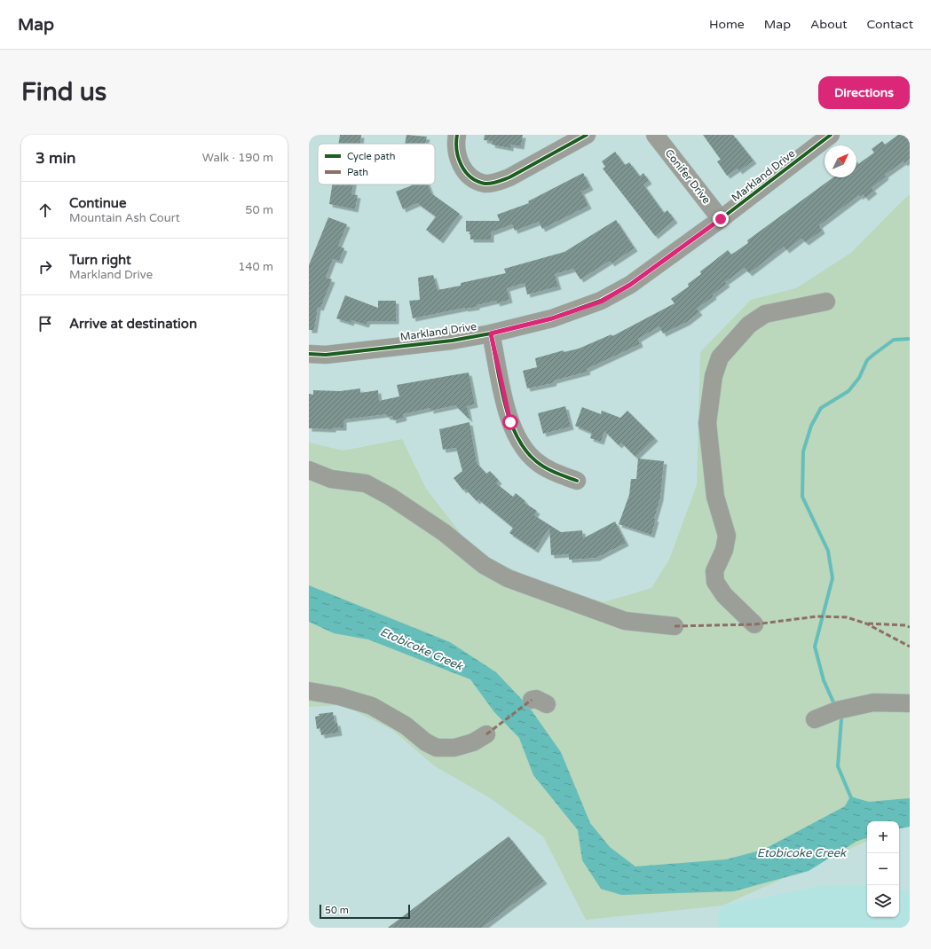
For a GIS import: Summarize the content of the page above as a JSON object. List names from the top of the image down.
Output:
{
  "streets": {
    "street": ["Markland Drive", "Conifer Drive"]
  },
  "crossings": [
    ["Markland Drive", "Conifer Drive"]
  ],
  "water": ["Etobicoke Creek"],
  "legend": ["Cycle path", "Path"],
  "scale_bar": "50 m",
  "north": "top right",
  "page": {
    "header": "Map",
    "nav": [
      "Home",
      "Map",
      "About",
      "Contact"
    ],
    "buttons": "Directions",
    "title": "Find us",
    "heading": ["3 min", "Walk · 190 m"],
    "list": [
      ["Continue", "Mountain Ash Court", "50 m"],
      ["Turn right", "Markland Drive", "140 m"],
      "Arrive at destination"
    ],
    "map_buttons": ["+", "−"],
    "scale": "50 m"
  }
}
